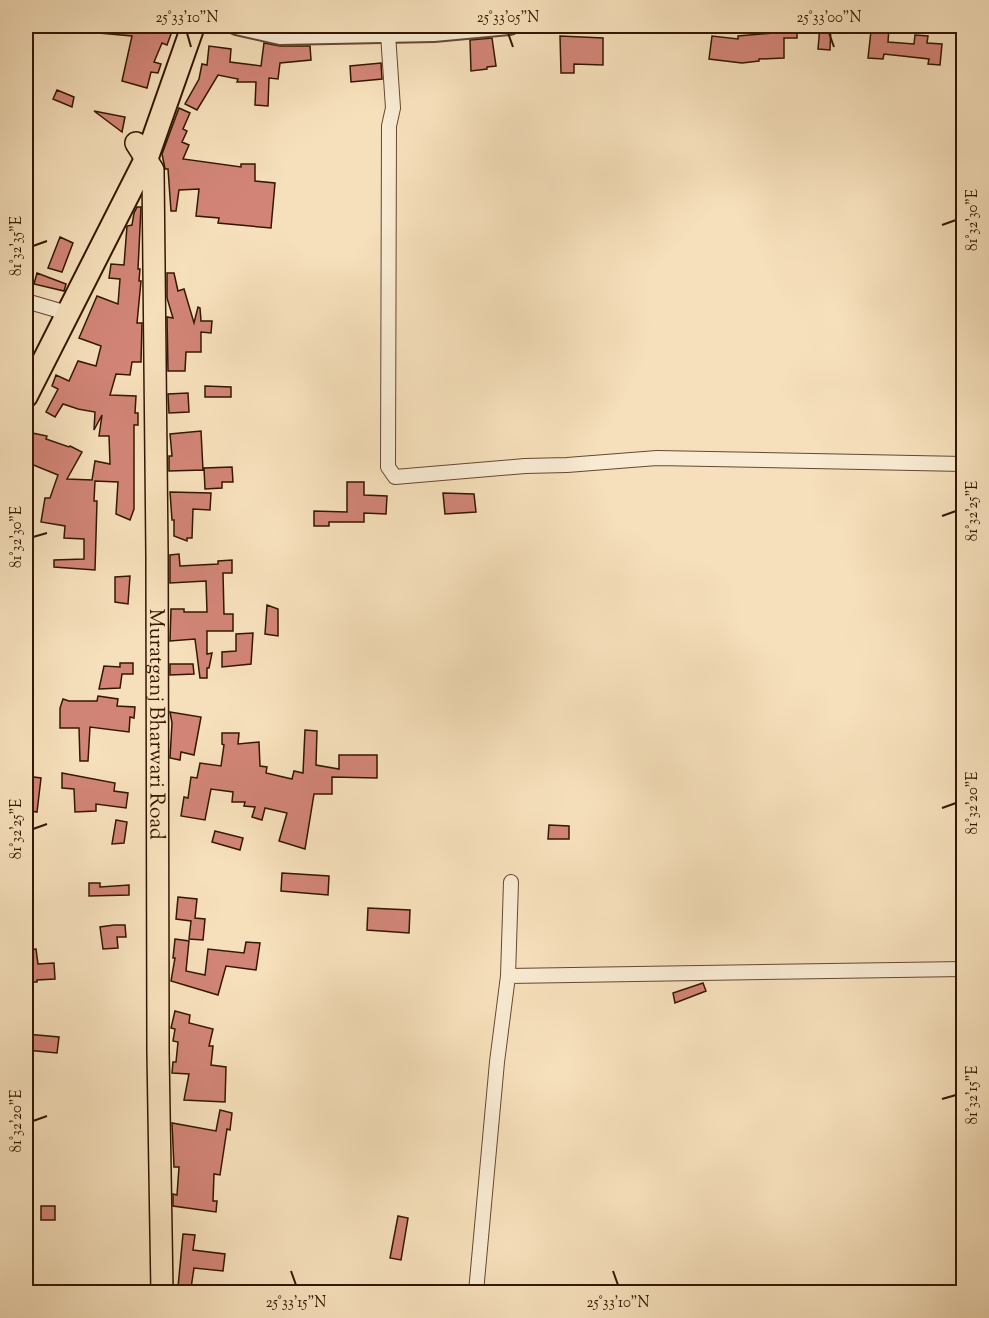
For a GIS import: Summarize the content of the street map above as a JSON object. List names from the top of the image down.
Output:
{
  "streets": {
    "main road": ["Muratganj Bharwari Road"]
  },
  "coordinates": [
    "25°33'10\"N",
    "25°33'05\"N",
    "25°33'00\"N",
    "81°32'30\"E",
    "81°32'35\"E",
    "81°32'25\"E",
    "81°32'20\"E",
    "81°32'15\"E",
    "25°33'15\"N"
  ]
}
